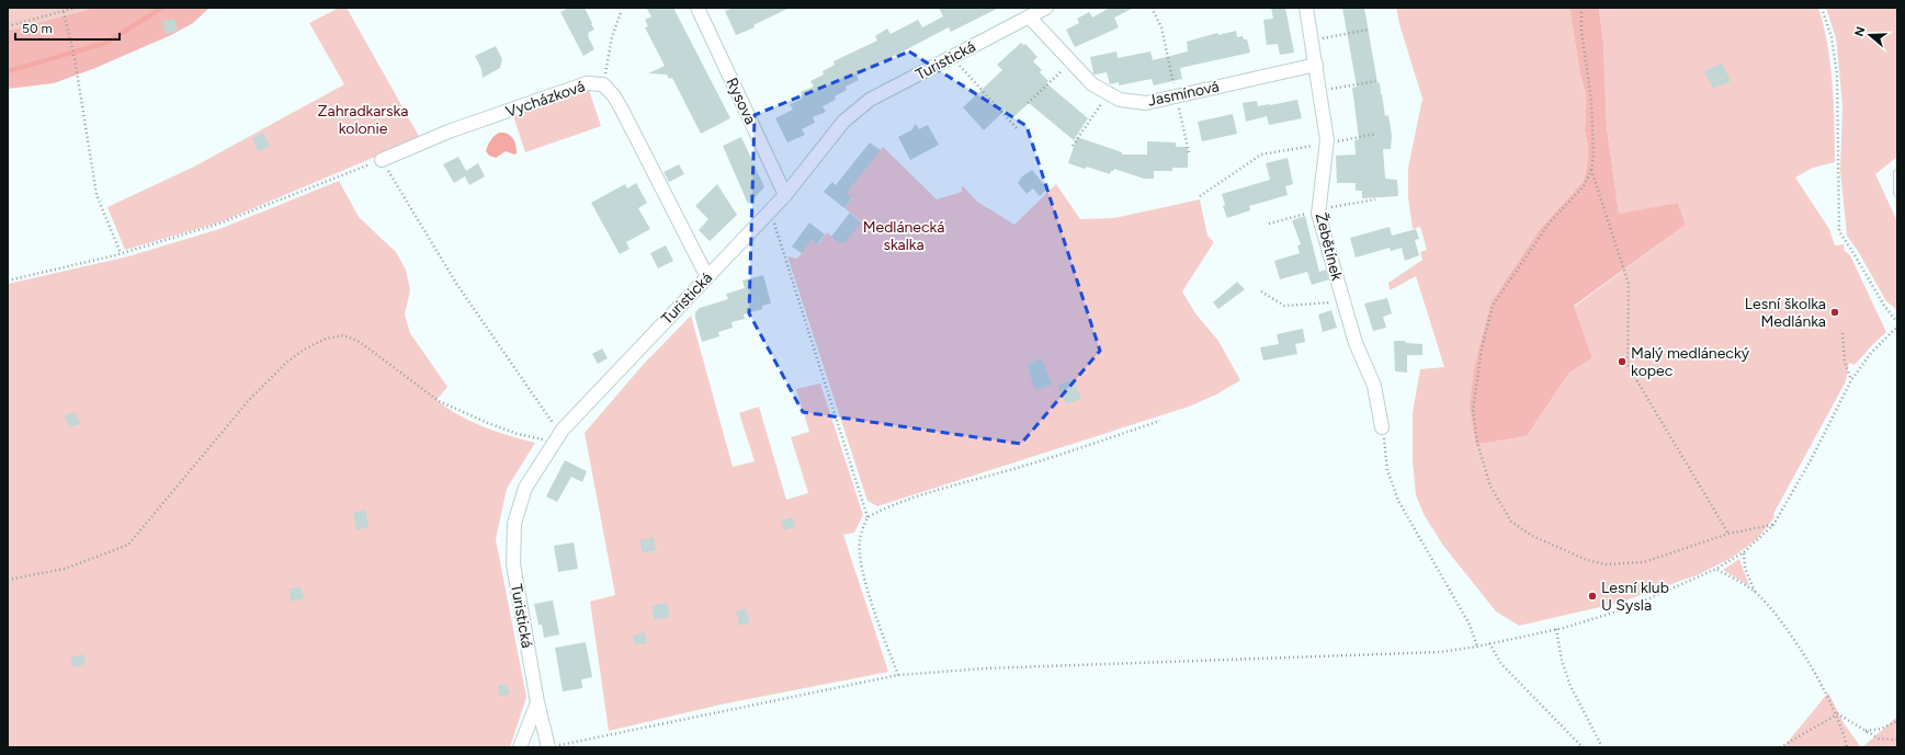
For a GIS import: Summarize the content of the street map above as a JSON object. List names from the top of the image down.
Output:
{
  "streets": {
    "street": [
      "Turistická",
      "Jasmínová",
      "Vycházková",
      "Rysova",
      "Žebětínek"
    ]
  },
  "crossings": [
    ["Turistická", "Jasmínová"],
    ["Turistická", "Vycházková"],
    ["Turistická", "Rysova"],
    ["Jasmínová", "Žebětínek"]
  ],
  "parks": ["Zahradkarska kolonie", "Medlánecká skalka"],
  "places": ["Lesní školka Medlánka", "Malý medlánecký kopec", "Lesní klub U Sysla"],
  "scale_bar": "50 m",
  "north": "left"
}
